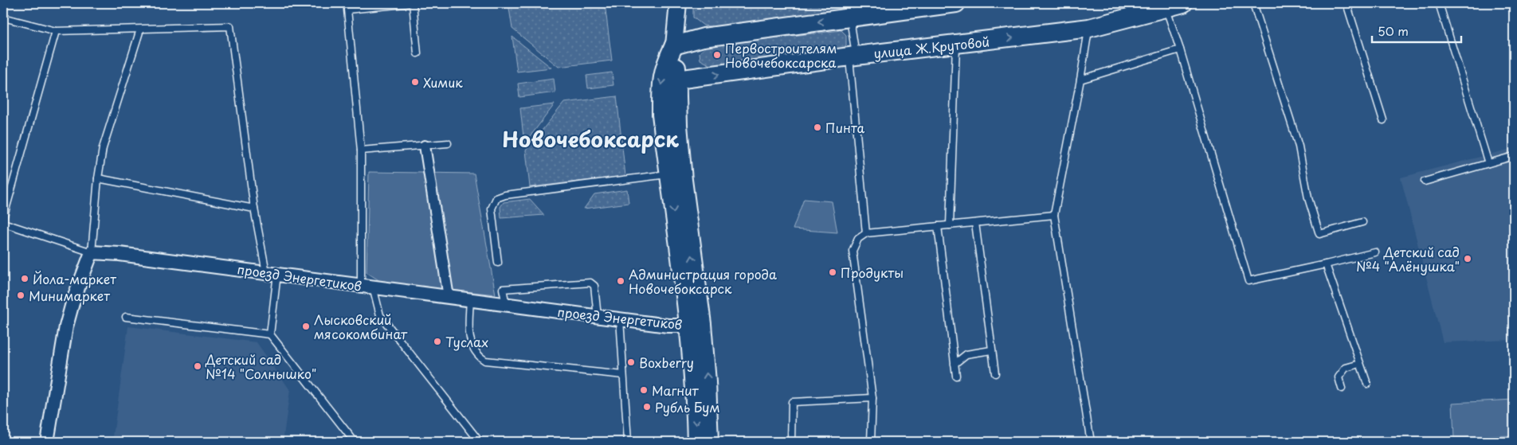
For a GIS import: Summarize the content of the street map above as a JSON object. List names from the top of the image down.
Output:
{
  "streets": {
    "main road": ["улица Ж.Крутовой"],
    "street": ["проезд Энергетиков"]
  },
  "districts": ["Новочебоксарск"],
  "places": [
    "Первостроителям Новочебоксарска",
    "Химик",
    "Пинта",
    "Детский сад №4 \"Алёнушка\"",
    "Продукты",
    "Йола-маркет",
    "Администрация города Новочебоксарск",
    "Минимаркет",
    "Лысковский мясокомбинат",
    "Туслах",
    "Boxberry",
    "Детский сад №14 \"Солнышко\"",
    "Магнит",
    "Рубль Бум"
  ],
  "scale_bar": "50 m"
}
